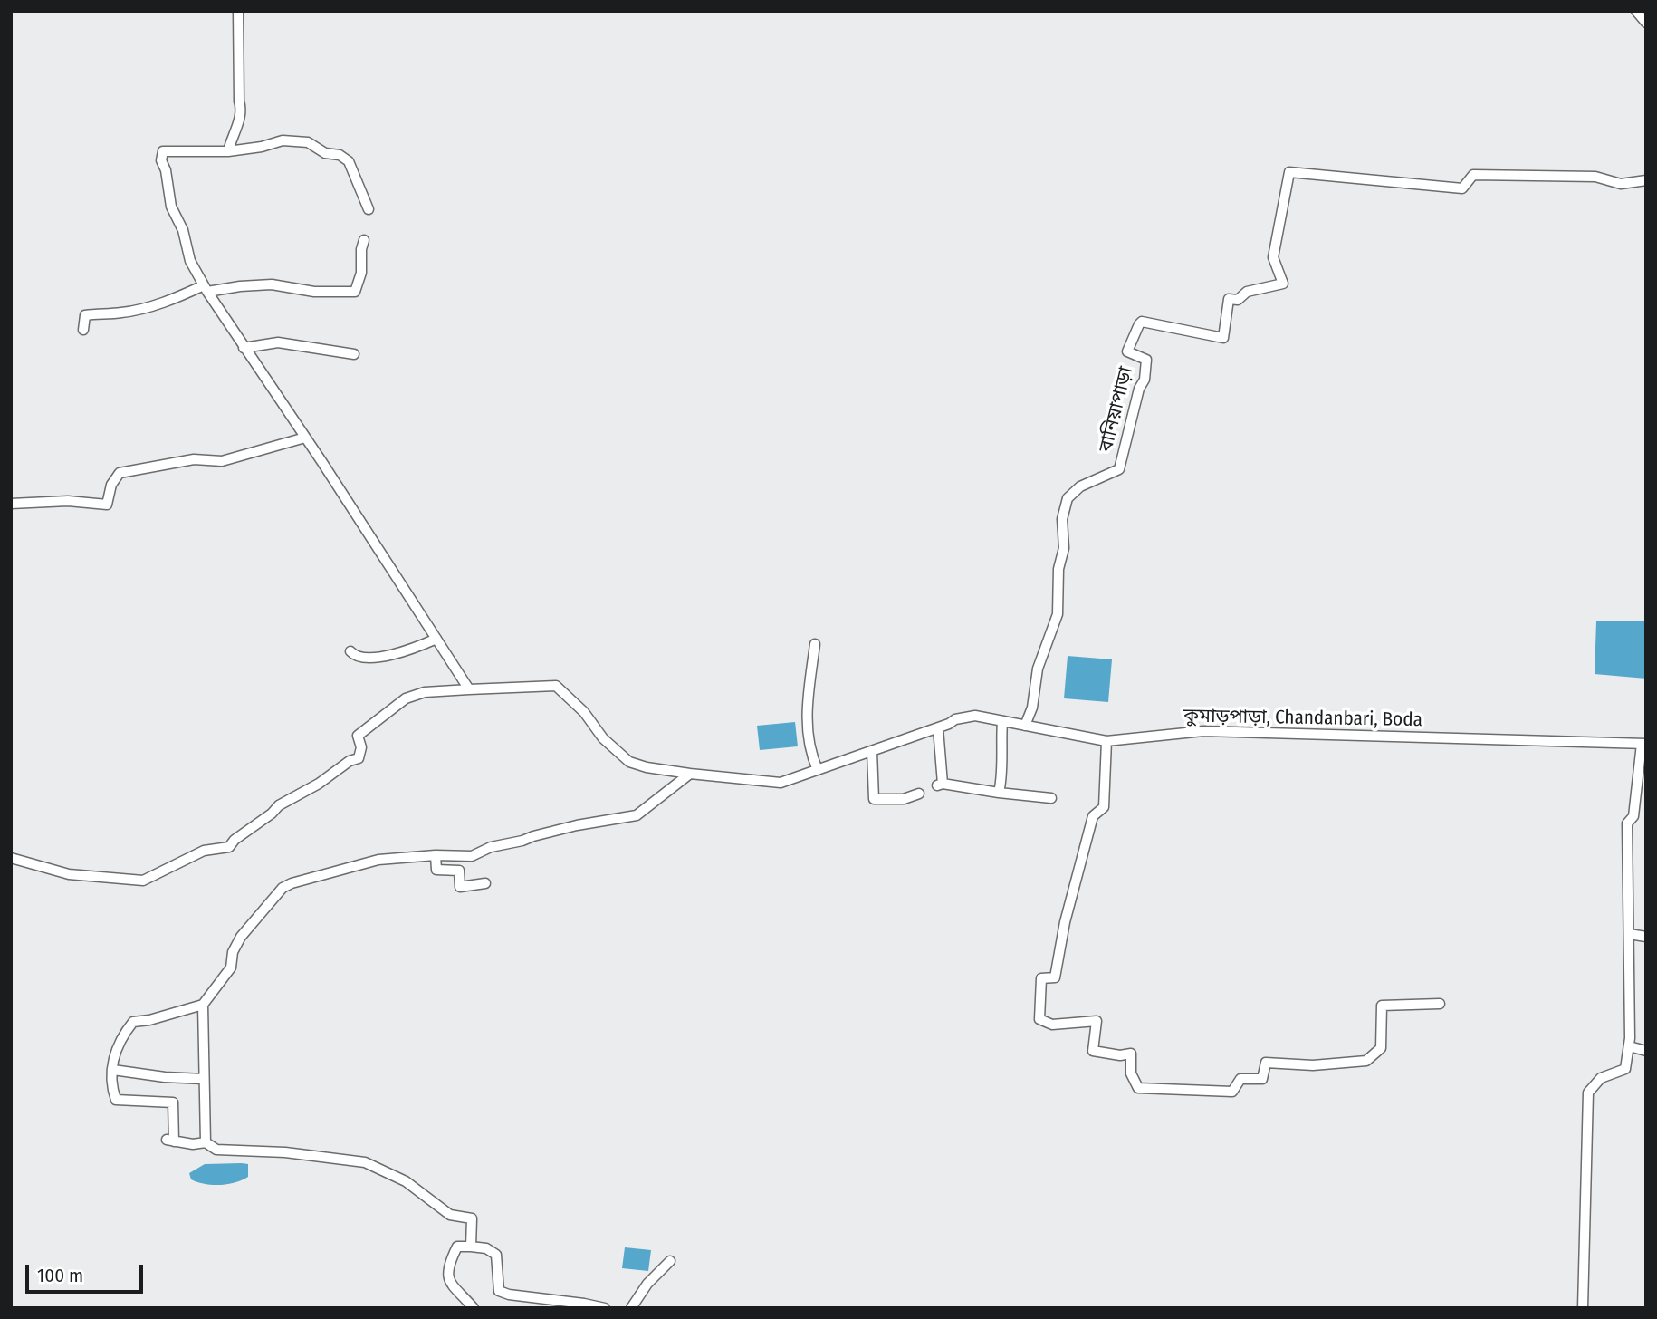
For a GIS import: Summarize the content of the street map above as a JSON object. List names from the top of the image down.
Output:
{
  "streets": {
    "street": ["বানিয়াপাড়া", "কুমাড়পাড়া, Chandanbari, Boda"]
  },
  "crossings": [
    ["বানিয়াপাড়া", "কুমাড়পাড়া, Chandanbari, Boda"]
  ],
  "scale_bar": "100 m"
}
